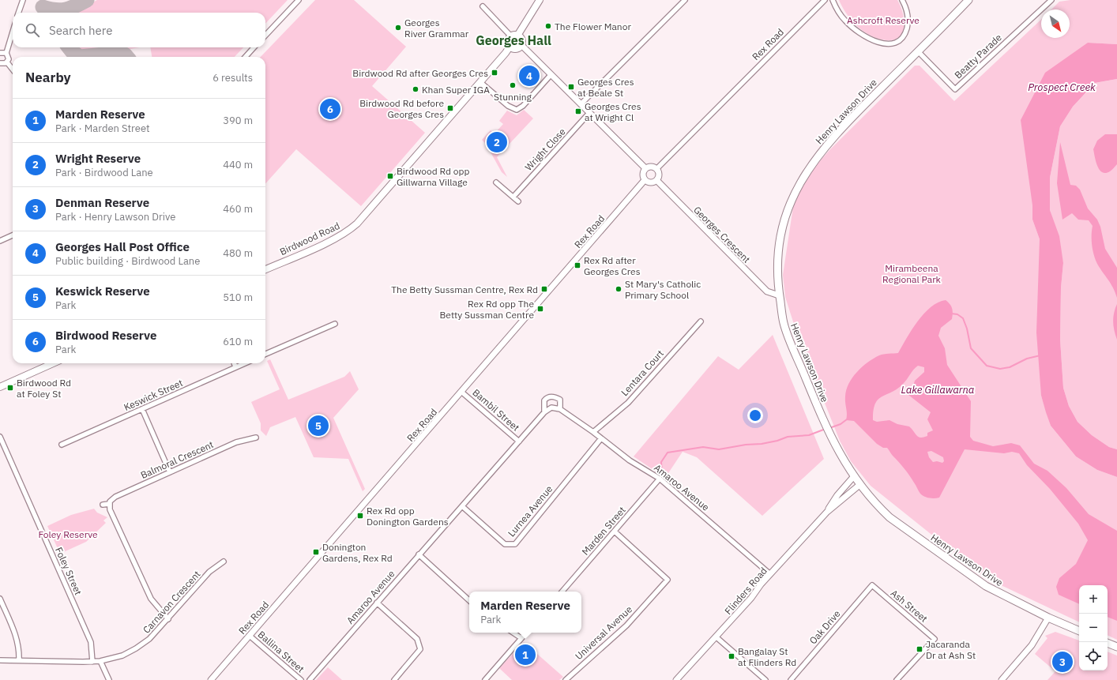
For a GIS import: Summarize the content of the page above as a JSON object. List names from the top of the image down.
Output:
{
  "streets": {
    "main road": ["Henry Lawson Drive", "Birdwood Road"],
    "street": [
      "Rex Road",
      "Beatty Parade",
      "Wright Close",
      "Georges Crescent",
      "Lentara Court",
      "Keswick Street",
      "Bambil Street",
      "Balmoral Crescent",
      "Amaroo Avenue",
      "Lurnea Avenue",
      "Marden Street",
      "Foley Street",
      "Flinders Road",
      "Carnavon Crescent",
      "Ash Street",
      "Oak Drive",
      "Universal Avenue",
      "Ballina Street"
    ]
  },
  "crossings": [
    ["Rex Road", "Georges Crescent"],
    ["Rex Road", "Bambil Street"],
    ["Rex Road", "Ballina Street"],
    ["Beatty Parade", "Henry Lawson Drive"],
    ["Henry Lawson Drive", "Georges Crescent"],
    ["Henry Lawson Drive", "Flinders Road"],
    ["Lentara Court", "Amaroo Avenue"],
    ["Bambil Street", "Amaroo Avenue"],
    ["Amaroo Avenue", "Lurnea Avenue"],
    ["Amaroo Avenue", "Marden Street"],
    ["Amaroo Avenue", "Flinders Road"],
    ["Marden Street", "Universal Avenue"],
    ["Foley Street", "Carnavon Crescent"],
    ["Ash Street", "Oak Drive"]
  ],
  "districts": ["Georges Hall"],
  "water": ["Prospect Creek", "Lake Gillawarna"],
  "parks": ["Ashcroft Reserve", "Mirambeena Regional Park", "Foley Reserve"],
  "places": {
    "other": [
      "The Flower Manor",
      "Georges River Grammar",
      "Stunning",
      "Khan Super IGA",
      "St Mary's Catholic Primary School"
    ],
    "transit": [
      "Birdwood Rd after Georges Cres",
      "Georges Cres at Beale St",
      "Birdwood Rd before Georges Cres",
      "Georges Cres at Wright Cl",
      "Birdwood Rd opp Gillwarna Village",
      "Rex Rd after Georges Cres",
      "The Betty Sussman Centre, Rex Rd",
      "Rex Rd opp The Betty Sussman Centre",
      "Birdwood Rd at Foley St",
      "Rex Rd opp Donington Gardens",
      "Donington Gardens, Rex Rd",
      "Jacaranda Dr at Ash St",
      "Bangalay St at Flinders Rd"
    ]
  },
  "north": "bottom right",
  "page": {
    "search": "Search here",
    "heading": ["Nearby", "6 results"],
    "pins": [
      "4",
      "6",
      "2",
      "5",
      "1",
      "3"
    ],
    "list": [
      {
        "mark": "1",
        "name": "Marden Reserve",
        "note": "Park · Marden Street",
        "value": "390 m"
      },
      {
        "mark": "2",
        "name": "Wright Reserve",
        "note": "Park · Birdwood Lane",
        "value": "440 m"
      },
      {
        "mark": "3",
        "name": "Denman Reserve",
        "note": "Park · Henry Lawson Drive",
        "value": "460 m"
      },
      {
        "mark": "4",
        "name": "Georges Hall Post Office",
        "note": "Public building · Birdwood Lane",
        "value": "480 m"
      },
      {
        "mark": "5",
        "name": "Keswick Reserve",
        "note": "Park",
        "value": "510 m"
      },
      {
        "mark": "6",
        "name": "Birdwood Reserve",
        "note": "Park",
        "value": "610 m"
      }
    ],
    "map_buttons": ["+", "−"],
    "popup": ["Marden Reserve", "Park"]
  }
}
